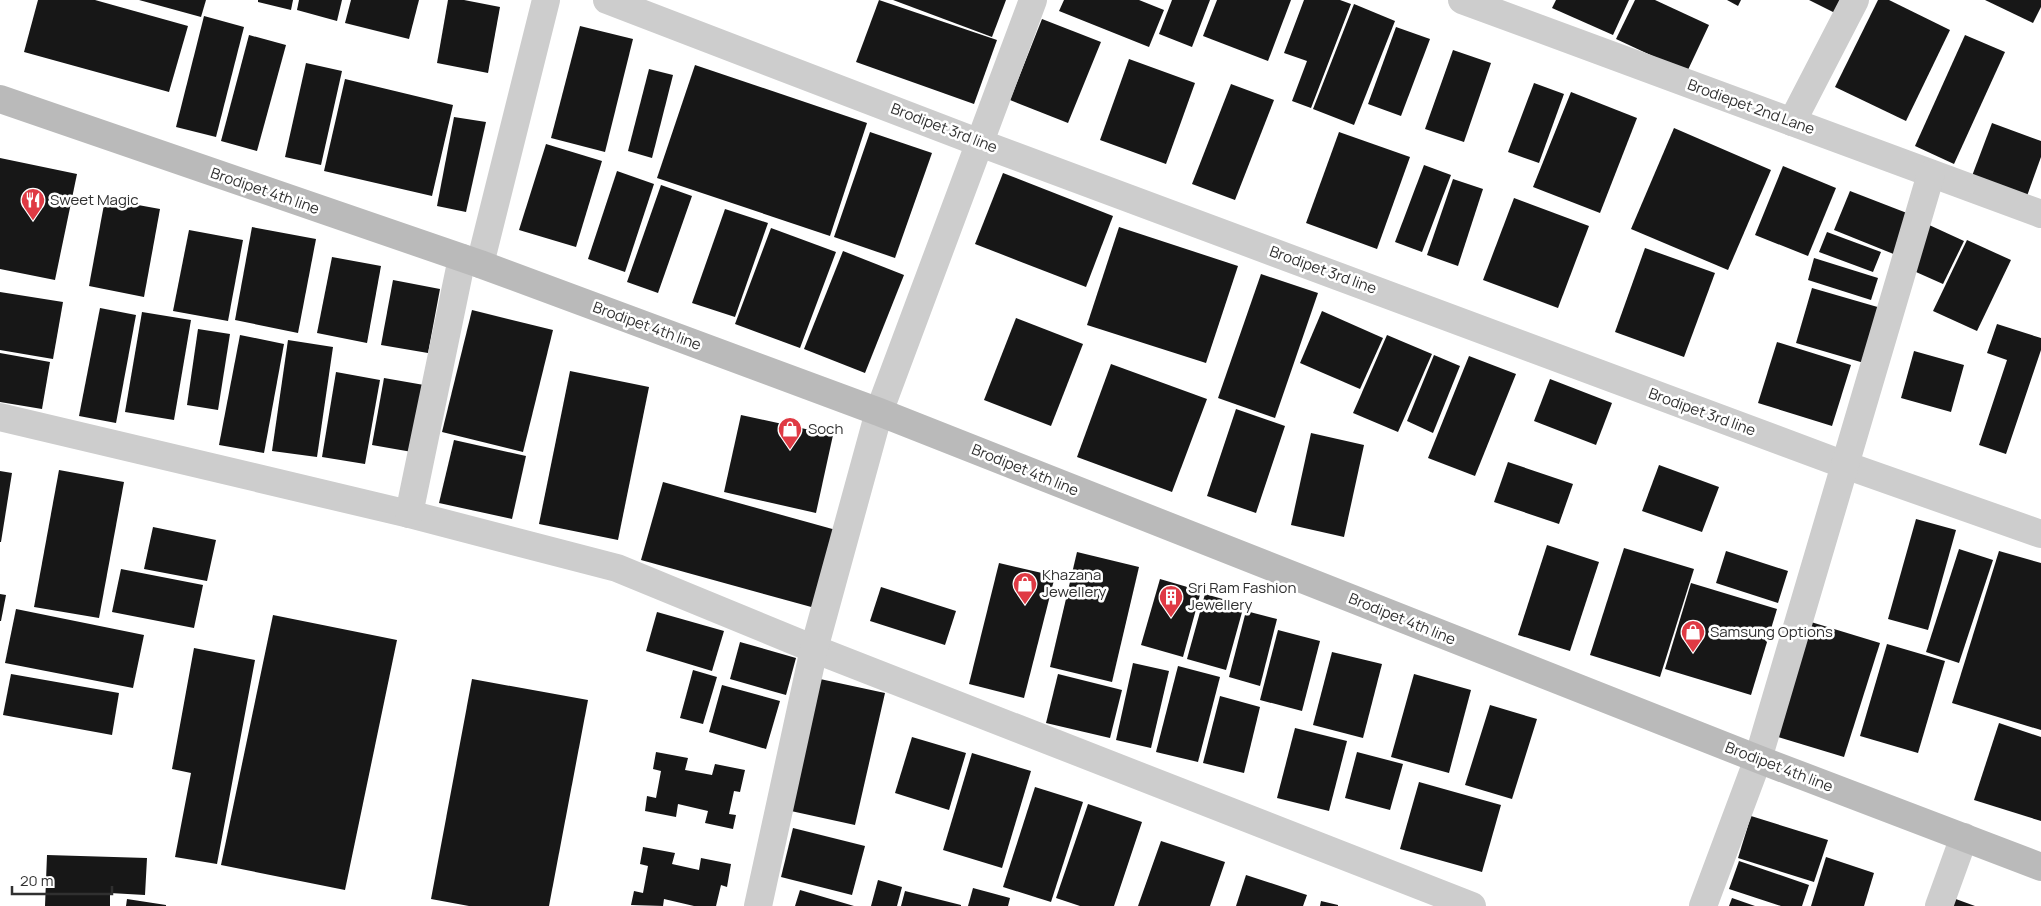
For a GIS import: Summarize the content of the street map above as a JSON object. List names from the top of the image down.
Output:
{
  "streets": {
    "street": ["Brodiepet 2nd Lane", "Brodipet 3rd line", "Brodipet 4th line"]
  },
  "places": {
    "restaurant": ["Sweet Magic"],
    "shop": ["Soch", "Khazana Jewellery", "Samsung Options"],
    "building": ["Sri Ram Fashion Jewellery"]
  },
  "scale_bar": "20 m"
}
